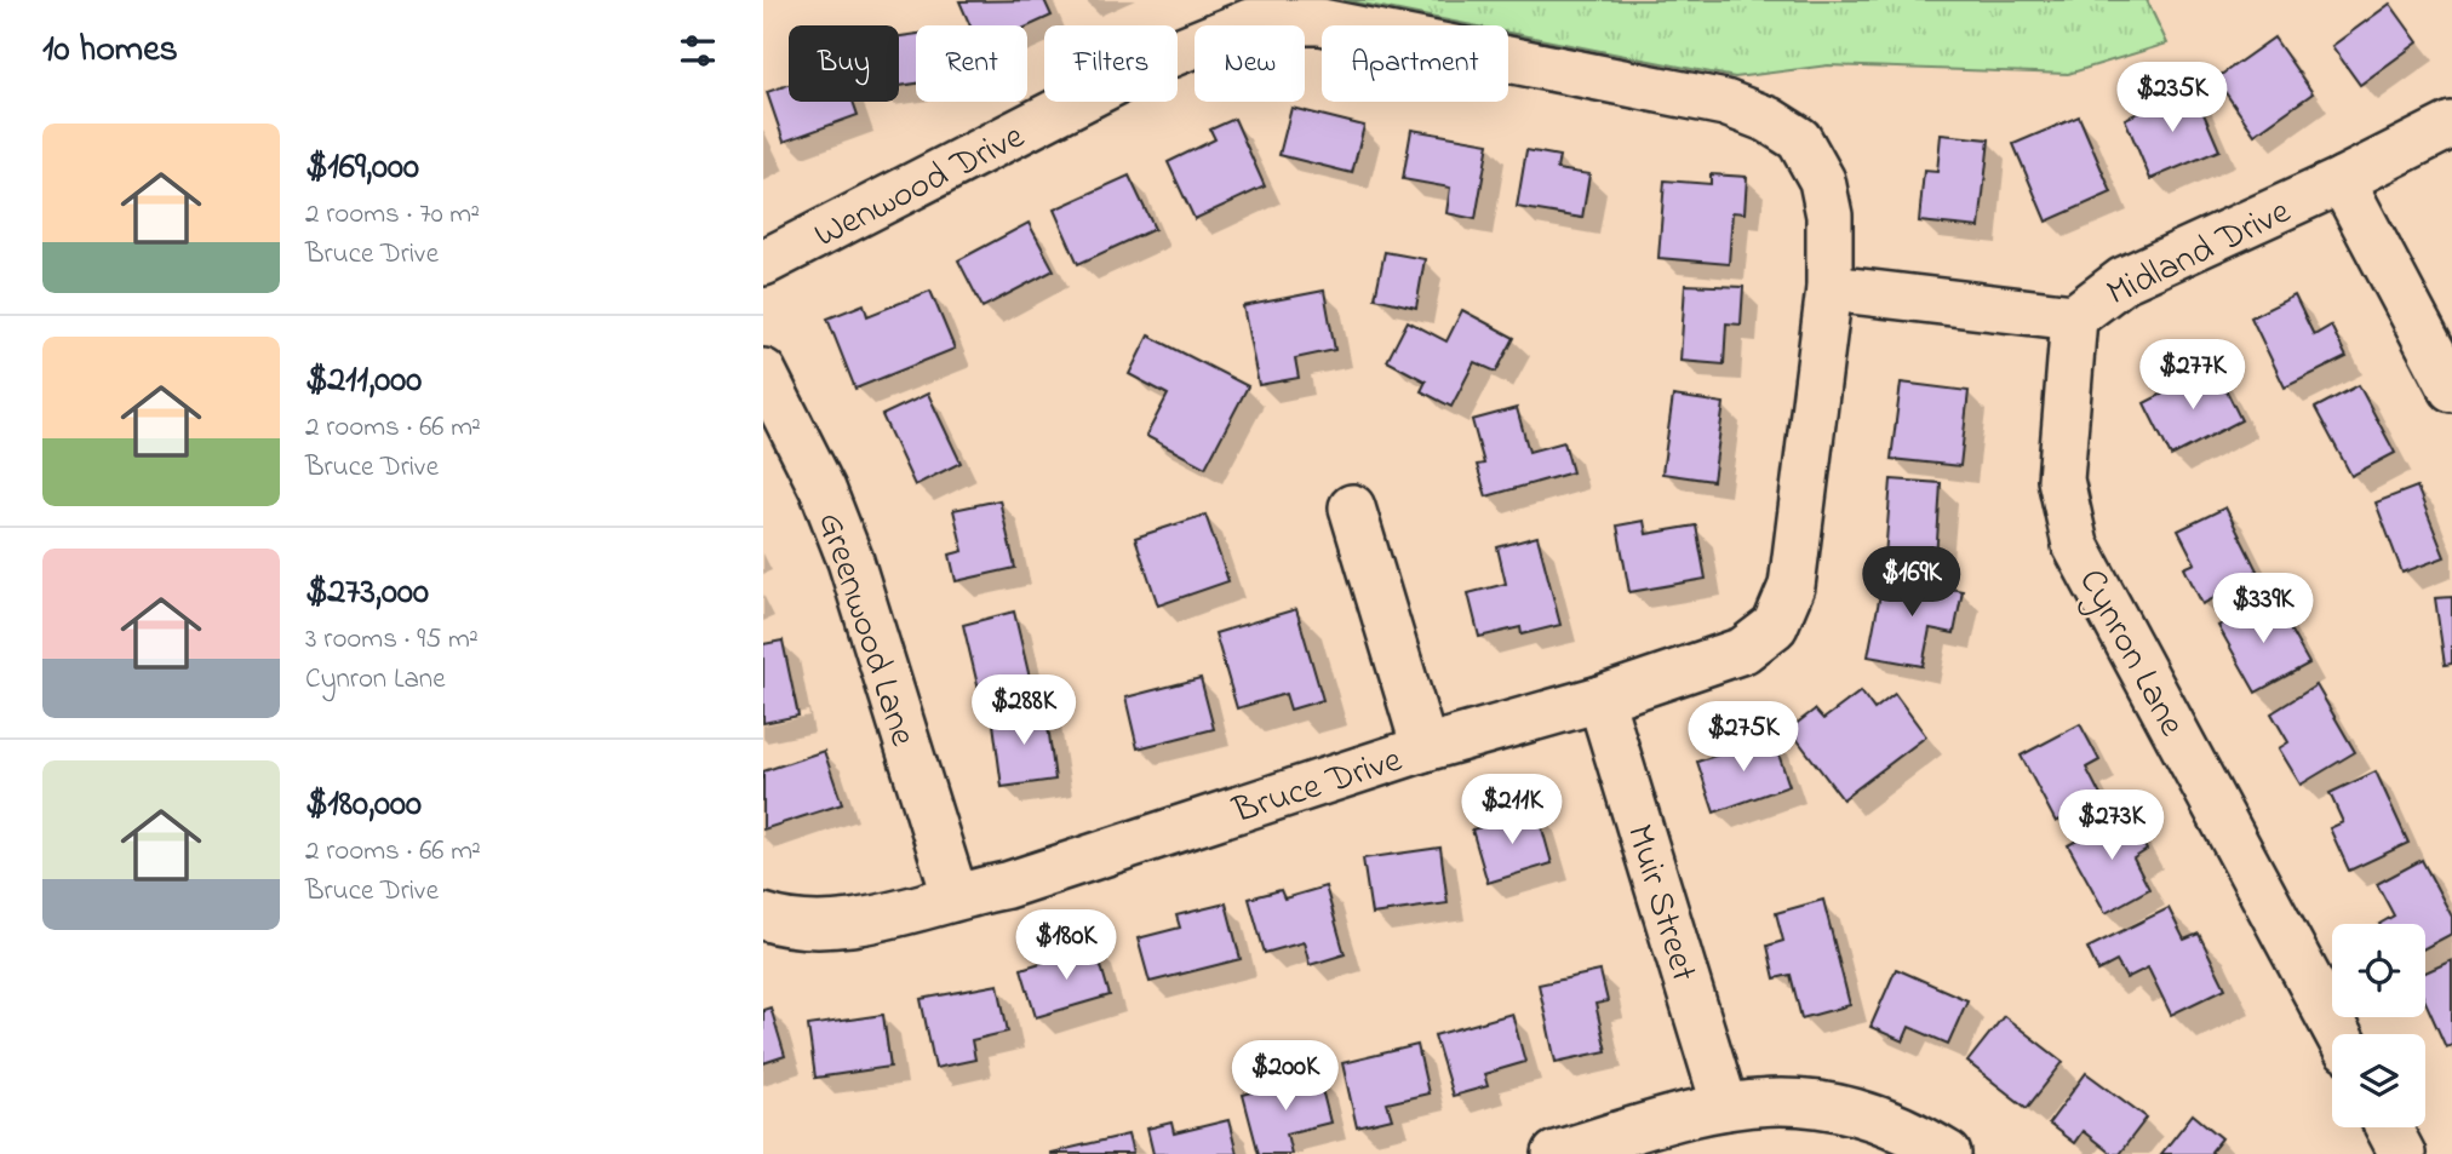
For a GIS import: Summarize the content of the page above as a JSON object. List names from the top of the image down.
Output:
{
  "streets": {
    "street": [
      "Wenwood Drive",
      "Midland Drive",
      "Greenwood Lane",
      "Cynron Lane",
      "Bruce Drive",
      "Muir Street"
    ]
  },
  "crossings": [
    ["Wenwood Drive", "Midland Drive"],
    ["Wenwood Drive", "Bruce Drive"],
    ["Midland Drive", "Cynron Lane"],
    ["Midland Drive", "Bruce Drive"],
    ["Greenwood Lane", "Bruce Drive"],
    ["Bruce Drive", "Muir Street"]
  ],
  "page": {
    "heading": "10 homes",
    "chip": [
      "Buy",
      "Rent",
      "Filters",
      "New",
      "Apartment"
    ],
    "price": [
      "$235K",
      "$277K",
      "$169K",
      "$339K",
      "$288K",
      "$275K",
      "$211K",
      "$273K",
      "$180K",
      "$200K"
    ],
    "list": [
      {
        "name": "$169,000",
        "note": "2 rooms · 70 m² · Bruce Drive"
      },
      {
        "name": "$211,000",
        "note": "2 rooms · 66 m² · Bruce Drive"
      },
      {
        "name": "$273,000",
        "note": "3 rooms · 95 m² · Cynron Lane"
      },
      {
        "name": "$180,000",
        "note": "2 rooms · 66 m² · Bruce Drive"
      }
    ]
  }
}
